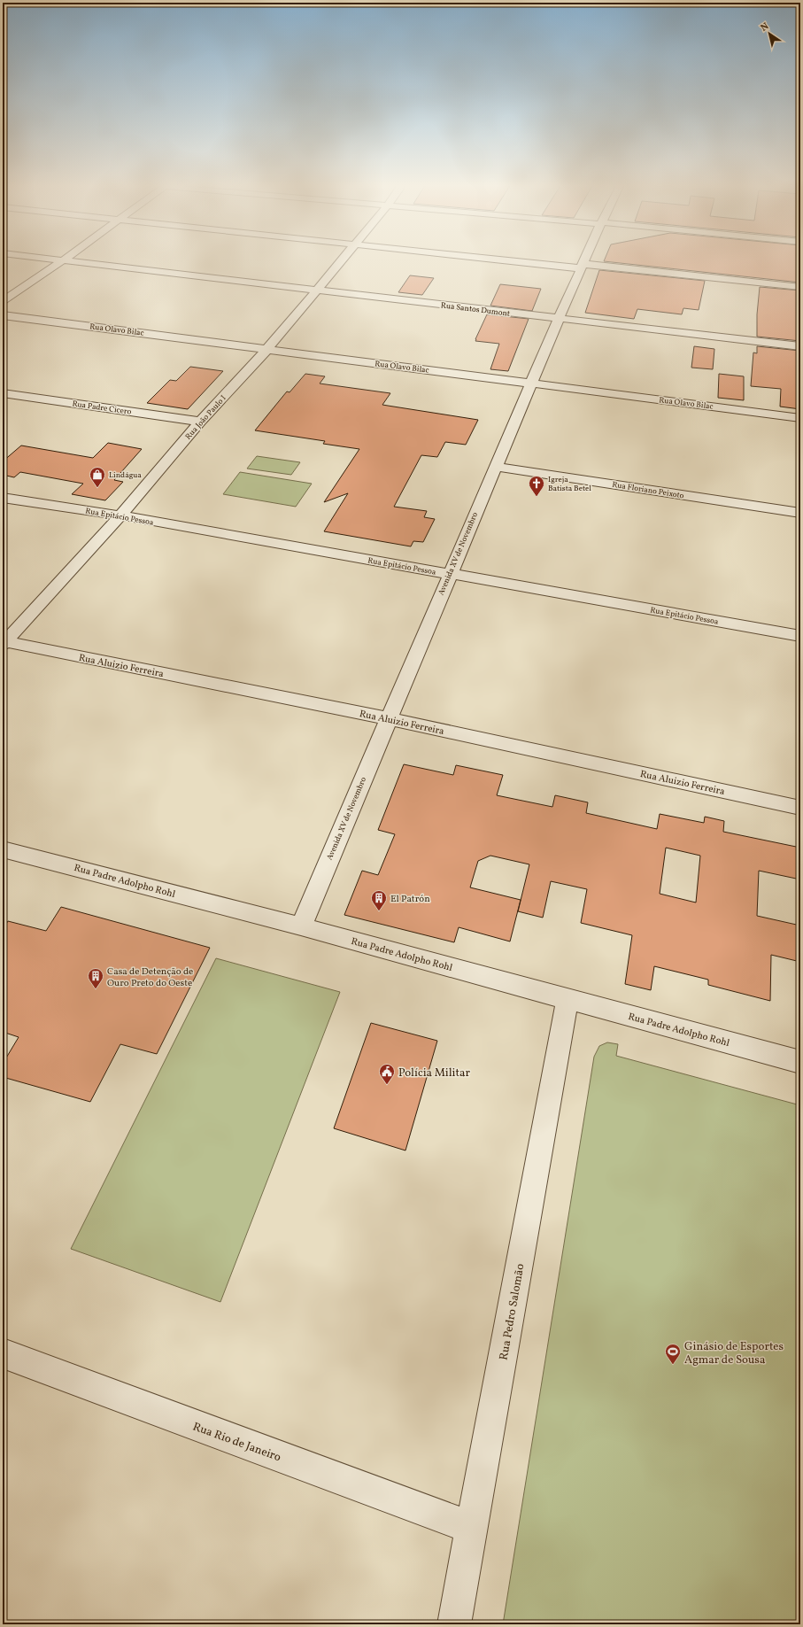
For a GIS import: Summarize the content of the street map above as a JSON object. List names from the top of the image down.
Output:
{
  "streets": {
    "street": [
      "Rua Santos Dumont",
      "Rua Olavo Bilac",
      "Rua Padre Cicero",
      "Rua João Paulo I",
      "Rua Floriano Peixoto",
      "Rua Epitácio Pessoa",
      "Avenida XV de Novembro",
      "Rua Aluizio Ferreira",
      "Rua Padre Adolpho Rohl",
      "Rua Pedro Salomão",
      "Rua Rio de Janeiro"
    ]
  },
  "crossings": [
    ["Rua Santos Dumont", "Rua João Paulo I"],
    ["Rua Santos Dumont", "Avenida XV de Novembro"],
    ["Rua Olavo Bilac", "Rua João Paulo I"],
    ["Rua Olavo Bilac", "Avenida XV de Novembro"],
    ["Rua Padre Cicero", "Rua João Paulo I"],
    ["Rua João Paulo I", "Rua Epitácio Pessoa"],
    ["Rua João Paulo I", "Rua Aluizio Ferreira"],
    ["Rua Floriano Peixoto", "Avenida XV de Novembro"],
    ["Rua Epitácio Pessoa", "Avenida XV de Novembro"],
    ["Avenida XV de Novembro", "Rua Aluizio Ferreira"],
    ["Avenida XV de Novembro", "Rua Padre Adolpho Rohl"],
    ["Rua Padre Adolpho Rohl", "Rua Pedro Salomão"],
    ["Rua Pedro Salomão", "Rua Rio de Janeiro"]
  ],
  "places": {
    "shop": ["Lindágua"],
    "church": ["Igreja Batista Betel"],
    "building": ["El Patrón", "Casa de Detenção de Ouro Preto do Oeste"],
    "public building": ["Polícia Militar"],
    "sports": ["Ginásio de Esportes Agmar de Sousa"]
  },
  "north": "top left"
}
